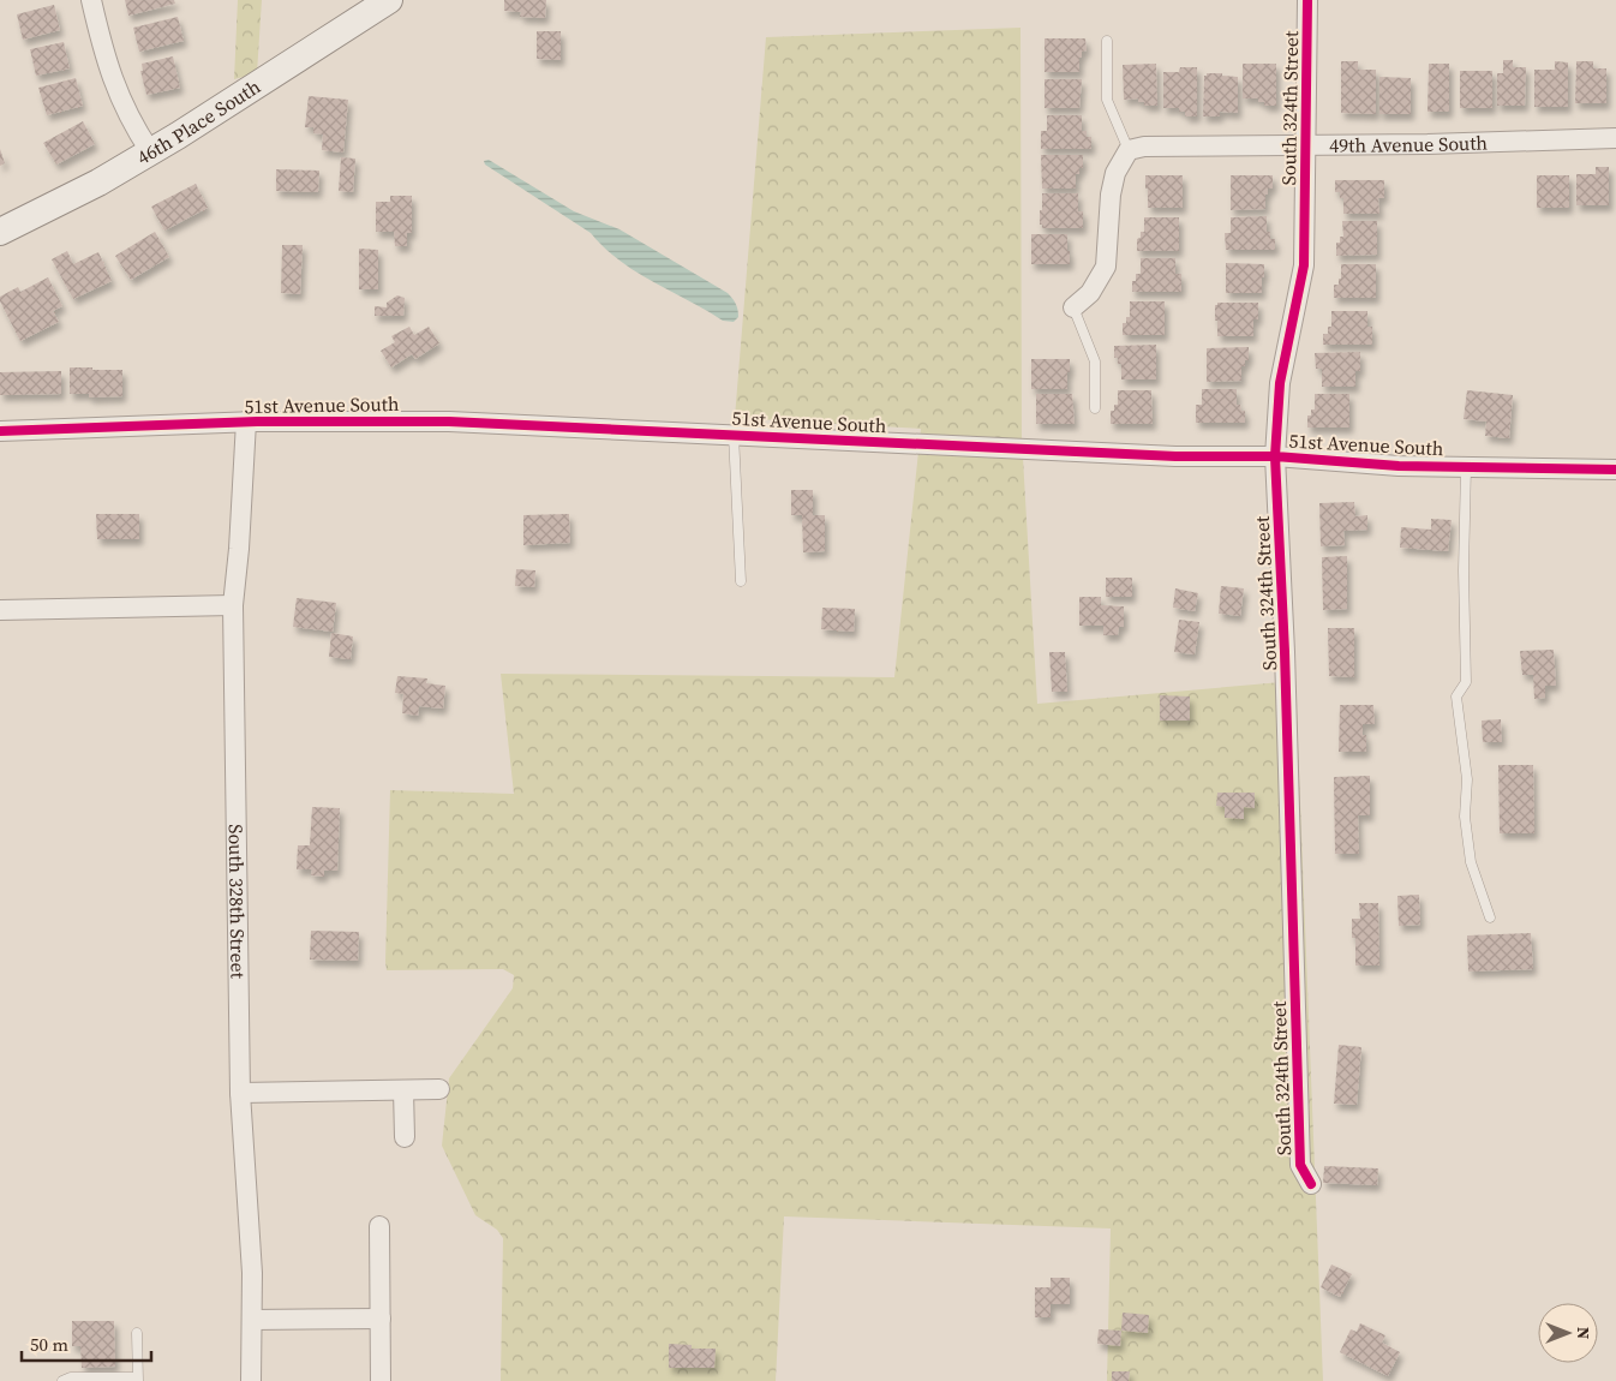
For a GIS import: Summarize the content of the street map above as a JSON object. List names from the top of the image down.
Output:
{
  "streets": {
    "street": [
      "South 324th Street",
      "46th Place South",
      "49th Avenue South",
      "51st Avenue South",
      "South 328th Street"
    ]
  },
  "crossings": [
    ["South 324th Street", "49th Avenue South"],
    ["South 324th Street", "51st Avenue South"],
    ["51st Avenue South", "South 328th Street"]
  ],
  "scale_bar": "50 m",
  "north": "right"
}
